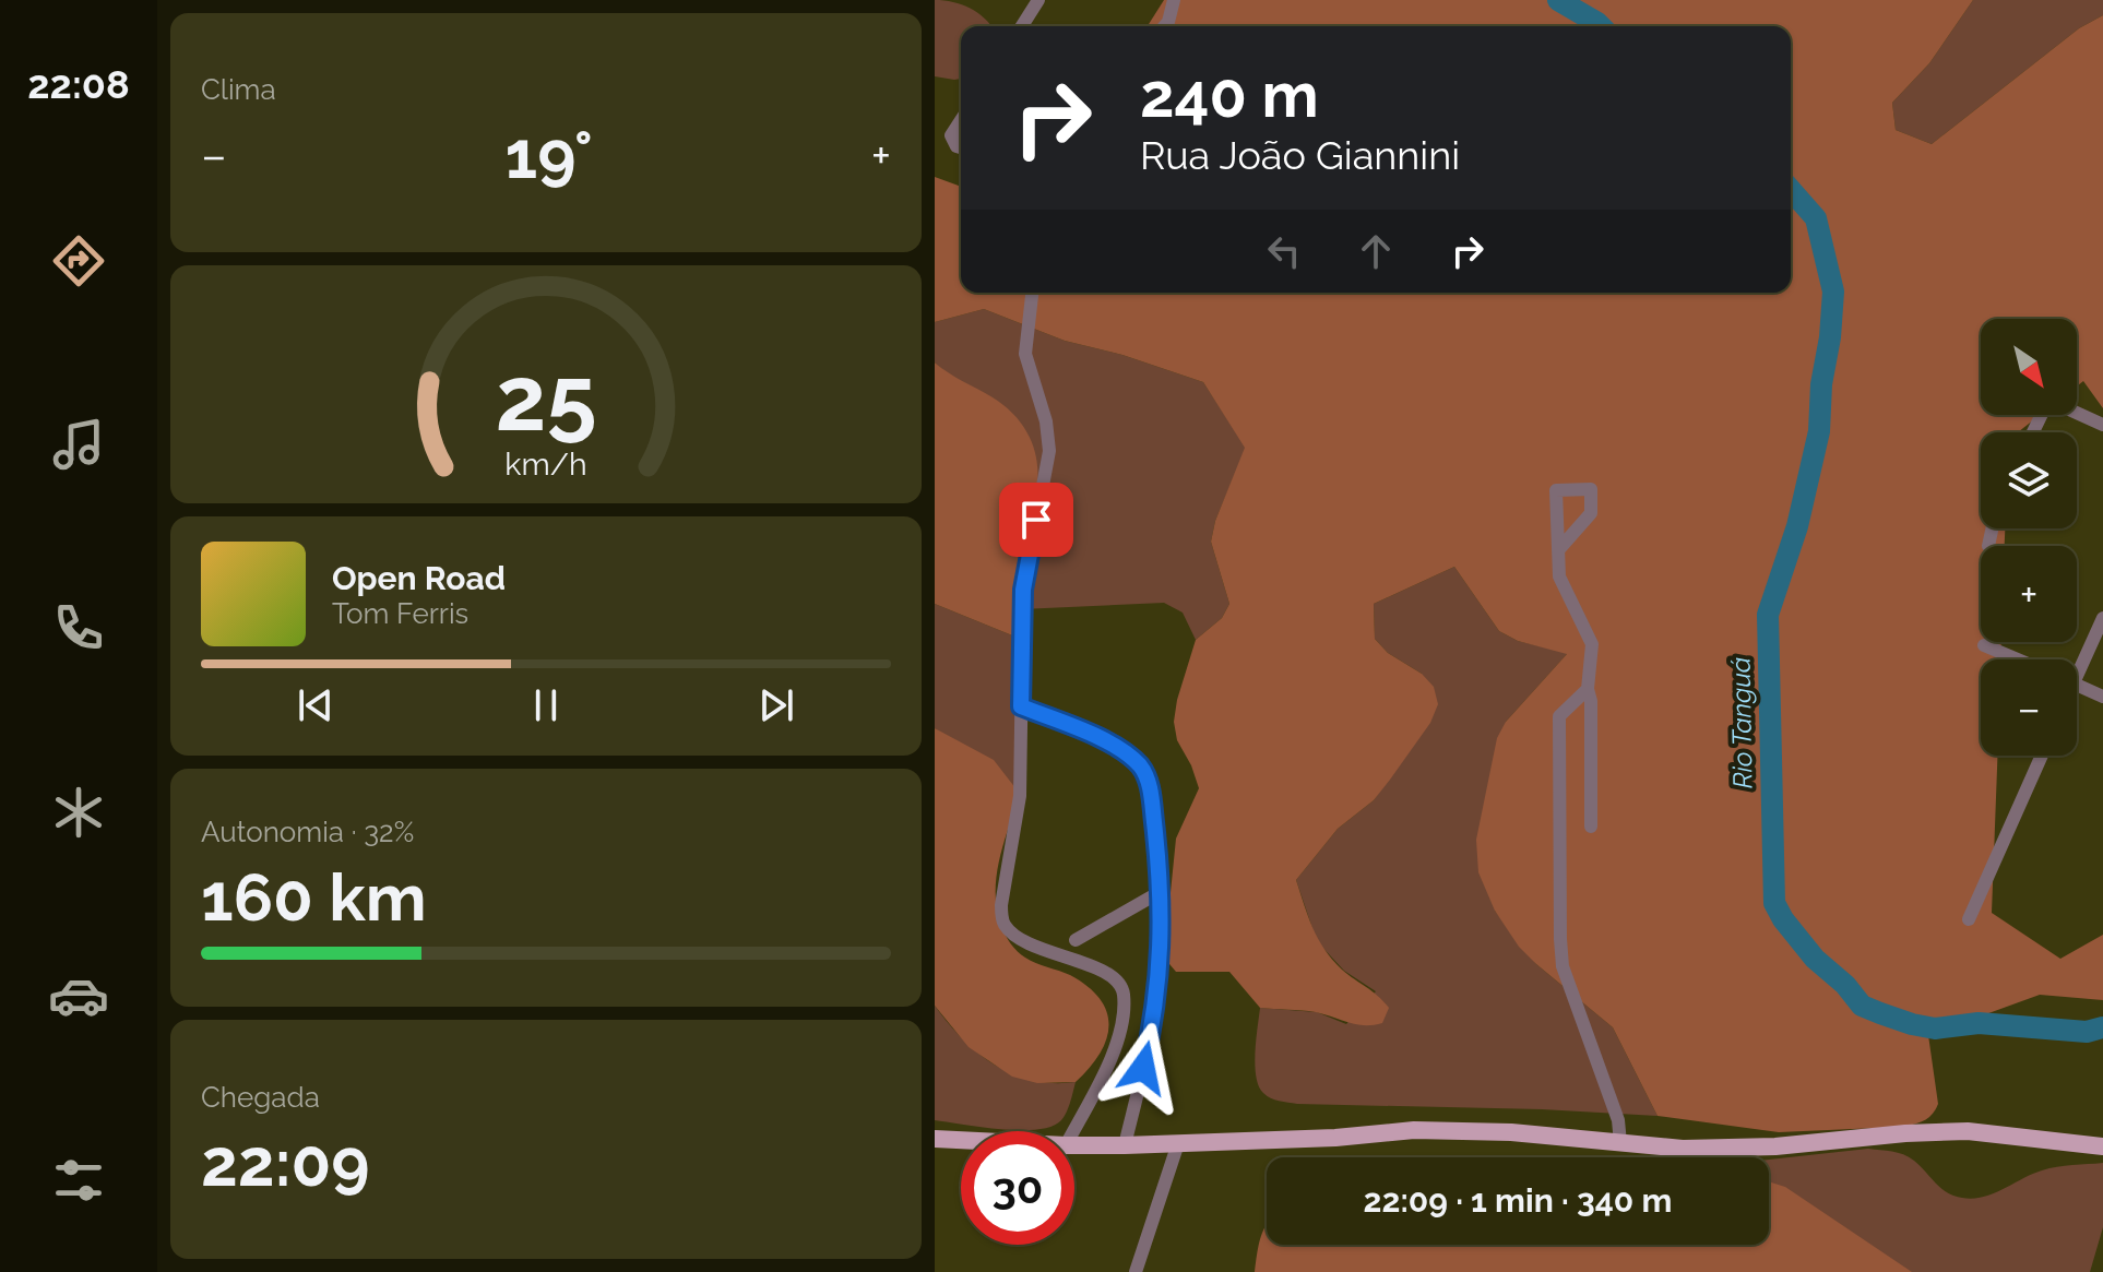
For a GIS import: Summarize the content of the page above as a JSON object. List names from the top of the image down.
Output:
{
  "water": ["Rio Tanguá"],
  "north": "bottom right",
  "page": {
    "tabs": "22:08",
    "tile": [
      "Clima",
      ["Autonomia · 32%", "160 km"],
      ["Chegada", "22:09"]
    ],
    "turn": ["240 m", "Rua João Giannini"],
    "heat": ["−", "19°", "+"],
    "map_buttons": ["+", "−"],
    "song": ["Open Road", "Tom Ferris"],
    "limit": "30",
    "trip": "22:09 · 1 min · 340 m",
    "gauge": ["25", "km/h"]
  }
}
